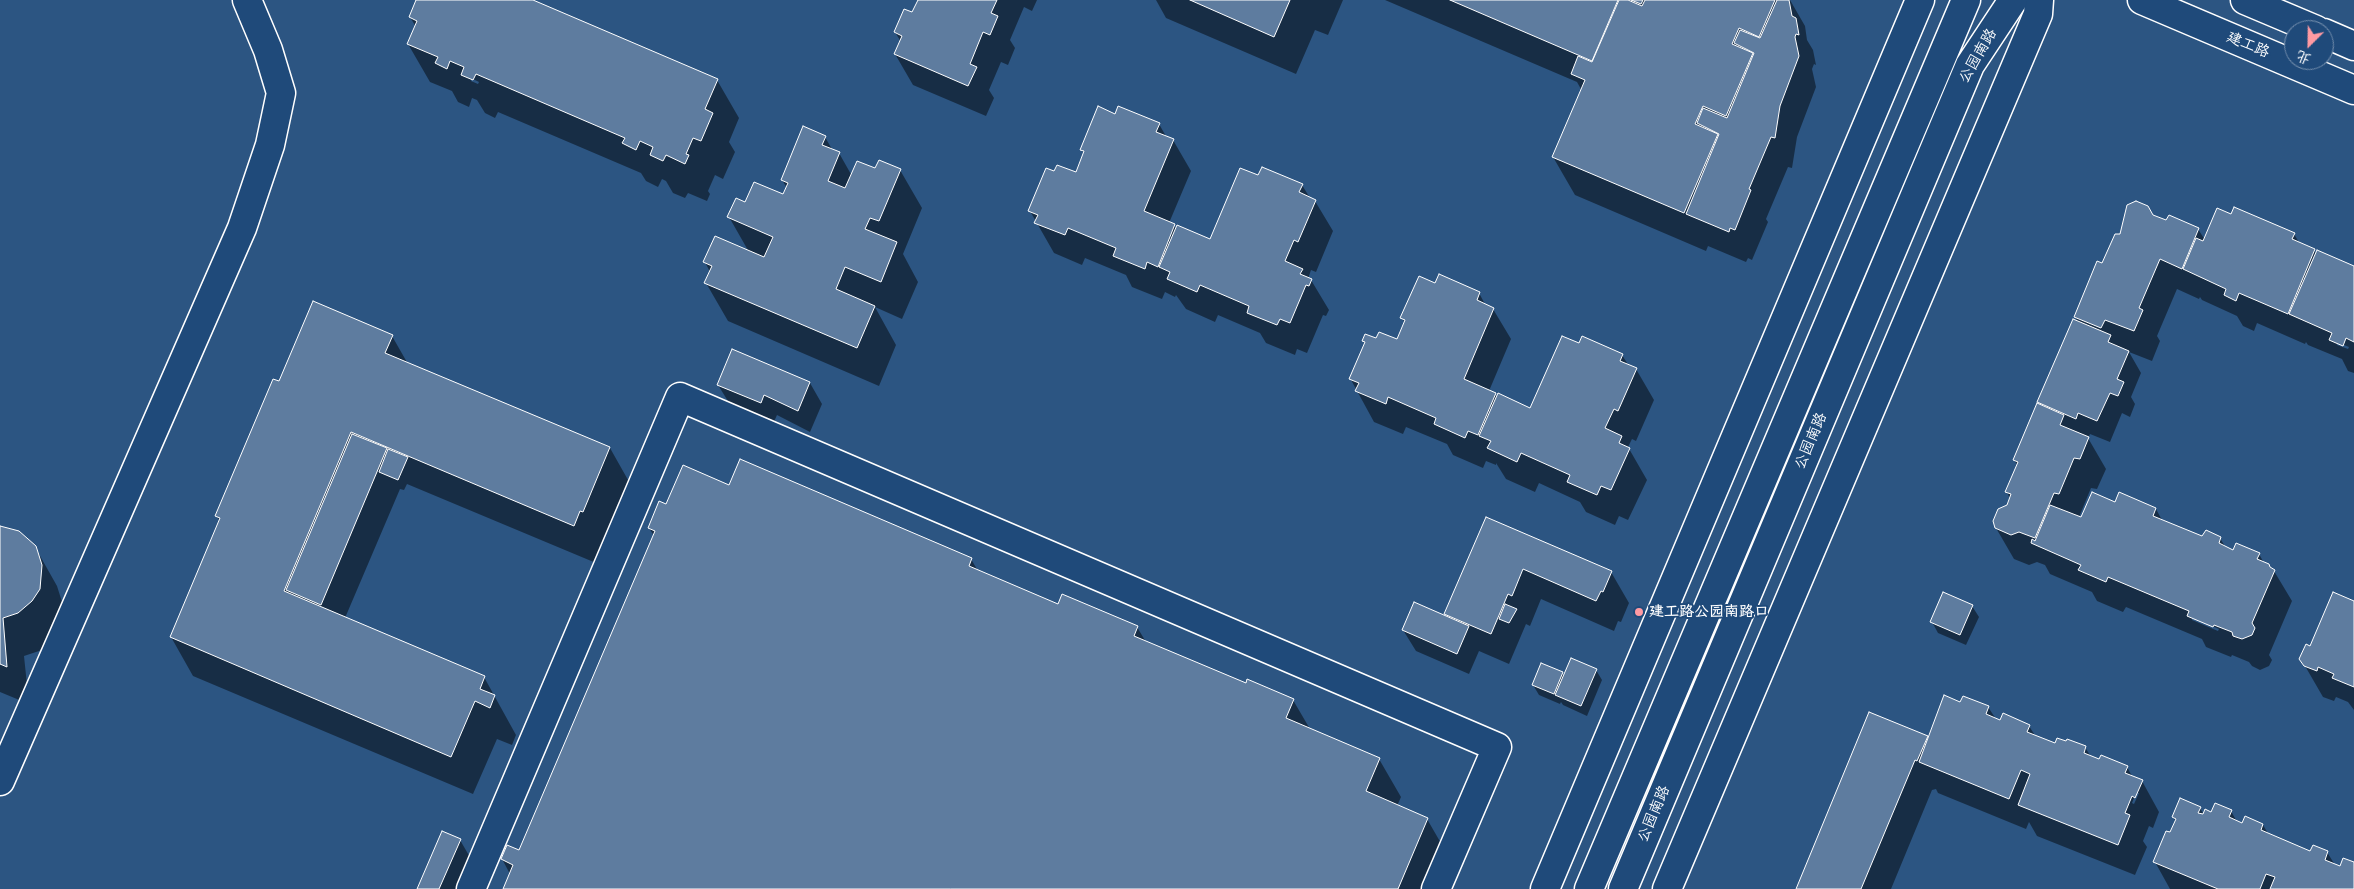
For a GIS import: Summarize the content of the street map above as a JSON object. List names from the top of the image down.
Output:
{
  "streets": {
    "main road": ["建工路", "公园南路"]
  },
  "places": ["建工路公园南路口"],
  "north": "bottom left"
}
